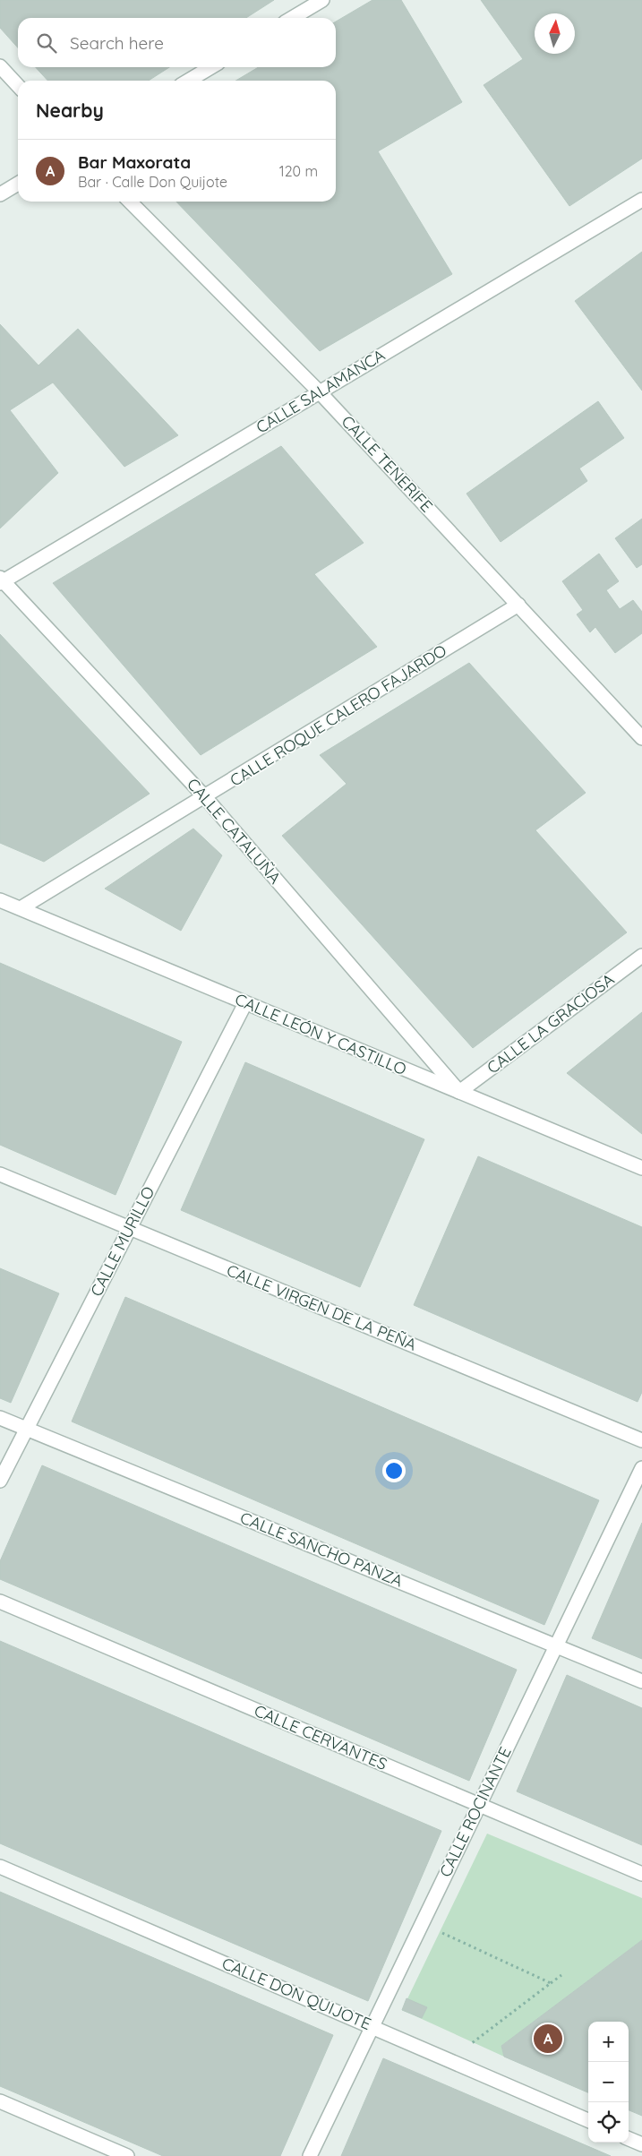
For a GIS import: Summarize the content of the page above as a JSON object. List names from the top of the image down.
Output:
{
  "streets": {
    "street": [
      "CALLE SALAMANCA",
      "CALLE TENERIFE",
      "CALLE ROQUE CALERO FAJARDO",
      "CALLE CATALUÑA",
      "CALLE LA GRACIOSA",
      "CALLE LEÓN Y CASTILLO",
      "CALLE MURILLO",
      "CALLE VIRGEN DE LA PEÑA",
      "CALLE SANCHO PANZA",
      "CALLE CERVANTES",
      "CALLE ROCINANTE",
      "CALLE DON QUIJOTE"
    ]
  },
  "crossings": [
    ["CALLE SALAMANCA", "CALLE TENERIFE"],
    ["CALLE SALAMANCA", "CALLE CATALUÑA"],
    ["CALLE TENERIFE", "CALLE ROQUE CALERO FAJARDO"],
    ["CALLE ROQUE CALERO FAJARDO", "CALLE CATALUÑA"],
    ["CALLE ROQUE CALERO FAJARDO", "CALLE LEÓN Y CASTILLO"],
    ["CALLE CATALUÑA", "CALLE LA GRACIOSA"],
    ["CALLE CATALUÑA", "CALLE LEÓN Y CASTILLO"],
    ["CALLE LA GRACIOSA", "CALLE LEÓN Y CASTILLO"],
    ["CALLE LEÓN Y CASTILLO", "CALLE MURILLO"],
    ["CALLE MURILLO", "CALLE VIRGEN DE LA PEÑA"],
    ["CALLE MURILLO", "CALLE SANCHO PANZA"],
    ["CALLE SANCHO PANZA", "CALLE ROCINANTE"],
    ["CALLE CERVANTES", "CALLE ROCINANTE"],
    ["CALLE ROCINANTE", "CALLE DON QUIJOTE"]
  ],
  "north": "top",
  "page": {
    "search": "Search here",
    "heading": "Nearby",
    "list": [
      {
        "mark": "A",
        "name": "Bar Maxorata",
        "note": "Bar · Calle Don Quijote",
        "value": "120 m"
      }
    ],
    "map_buttons": ["+", "−"],
    "pins": "A"
  }
}
